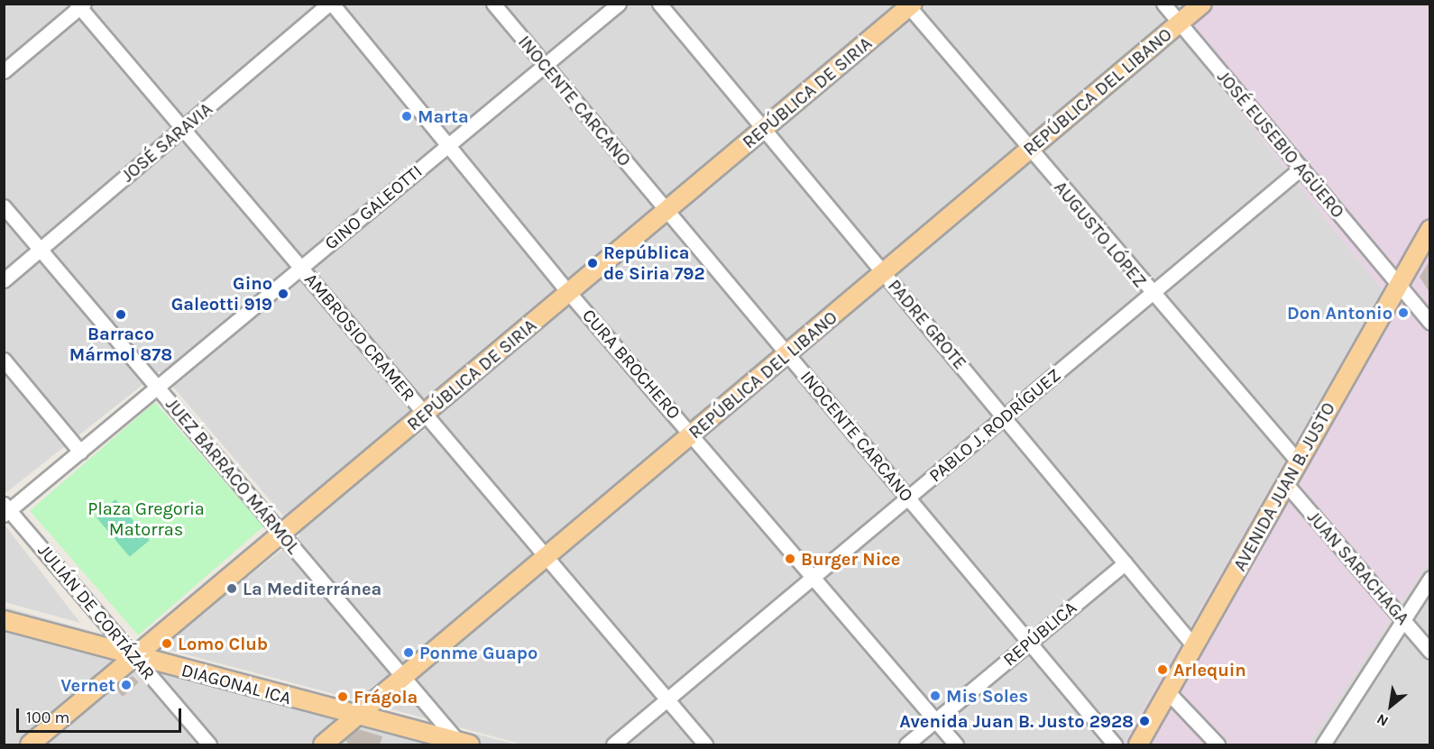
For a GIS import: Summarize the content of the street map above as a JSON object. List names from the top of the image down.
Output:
{
  "streets": {
    "main road": [
      "REPÚBLICA DEL LIBANO",
      "REPÚBLICA DE SIRIA",
      "AVENIDA JUAN B. JUSTO",
      "DIAGONAL ICA"
    ],
    "street": [
      "INOCENTE CARCANO",
      "JOSÉ SARAVIA",
      "JOSÉ EUSEBIO AGÜERO",
      "GINO GALEOTTI",
      "AUGUSTO LÓPEZ",
      "PADRE GROTE",
      "AMBROSIO CRAMER",
      "CURA BROCHERO",
      "PABLO J. RODRÍGUEZ",
      "JUEZ BARRACO MÁRMOL",
      "JUAN SARACHAGA",
      "JULIÁN DE CORTÁZAR",
      "REPÚBLICA"
    ]
  },
  "crossings": [
    ["REPÚBLICA DEL LIBANO", "INOCENTE CARCANO"],
    ["REPÚBLICA DEL LIBANO", "JOSÉ EUSEBIO AGÜERO"],
    ["REPÚBLICA DEL LIBANO", "AUGUSTO LÓPEZ"],
    ["REPÚBLICA DEL LIBANO", "PADRE GROTE"],
    ["REPÚBLICA DEL LIBANO", "AMBROSIO CRAMER"],
    ["REPÚBLICA DEL LIBANO", "CURA BROCHERO"],
    ["REPÚBLICA DEL LIBANO", "JUEZ BARRACO MÁRMOL"],
    ["REPÚBLICA DEL LIBANO", "DIAGONAL ICA"],
    ["REPÚBLICA DE SIRIA", "INOCENTE CARCANO"],
    ["REPÚBLICA DE SIRIA", "AUGUSTO LÓPEZ"],
    ["REPÚBLICA DE SIRIA", "PADRE GROTE"],
    ["REPÚBLICA DE SIRIA", "AMBROSIO CRAMER"],
    ["REPÚBLICA DE SIRIA", "CURA BROCHERO"],
    ["REPÚBLICA DE SIRIA", "JUEZ BARRACO MÁRMOL"],
    ["REPÚBLICA DE SIRIA", "JULIÁN DE CORTÁZAR"],
    ["REPÚBLICA DE SIRIA", "DIAGONAL ICA"],
    ["INOCENTE CARCANO", "GINO GALEOTTI"],
    ["INOCENTE CARCANO", "PABLO J. RODRÍGUEZ"],
    ["INOCENTE CARCANO", "REPÚBLICA"],
    ["JOSÉ SARAVIA", "AMBROSIO CRAMER"],
    ["JOSÉ SARAVIA", "CURA BROCHERO"],
    ["JOSÉ SARAVIA", "JUEZ BARRACO MÁRMOL"],
    ["JOSÉ EUSEBIO AGÜERO", "PABLO J. RODRÍGUEZ"],
    ["JOSÉ EUSEBIO AGÜERO", "AVENIDA JUAN B. JUSTO"],
    ["GINO GALEOTTI", "AMBROSIO CRAMER"],
    ["GINO GALEOTTI", "CURA BROCHERO"],
    ["GINO GALEOTTI", "JUEZ BARRACO MÁRMOL"],
    ["GINO GALEOTTI", "JULIÁN DE CORTÁZAR"],
    ["AUGUSTO LÓPEZ", "PABLO J. RODRÍGUEZ"],
    ["AUGUSTO LÓPEZ", "AVENIDA JUAN B. JUSTO"],
    ["PADRE GROTE", "PABLO J. RODRÍGUEZ"],
    ["PADRE GROTE", "AVENIDA JUAN B. JUSTO"],
    ["PADRE GROTE", "REPÚBLICA"],
    ["AMBROSIO CRAMER", "PABLO J. RODRÍGUEZ"],
    ["CURA BROCHERO", "PABLO J. RODRÍGUEZ"],
    ["CURA BROCHERO", "REPÚBLICA"],
    ["JUEZ BARRACO MÁRMOL", "DIAGONAL ICA"],
    ["AVENIDA JUAN B. JUSTO", "JUAN SARACHAGA"],
    ["JULIÁN DE CORTÁZAR", "DIAGONAL ICA"]
  ],
  "parks": ["Plaza Gregoria Matorras"],
  "places": [
    "Marta",
    "República de Siria 792",
    "Gino Galeotti 919",
    "Don Antonio",
    "Barraco Mármol 878",
    "Burger Nice",
    "La Mediterránea",
    "Lomo Club",
    "Ponme Guapo",
    "Arlequin",
    "Vernet",
    "Mis Soles",
    "Frágola",
    "Avenida Juan B. Justo 2928"
  ],
  "scale_bar": "100 m",
  "north": "bottom left"
}
